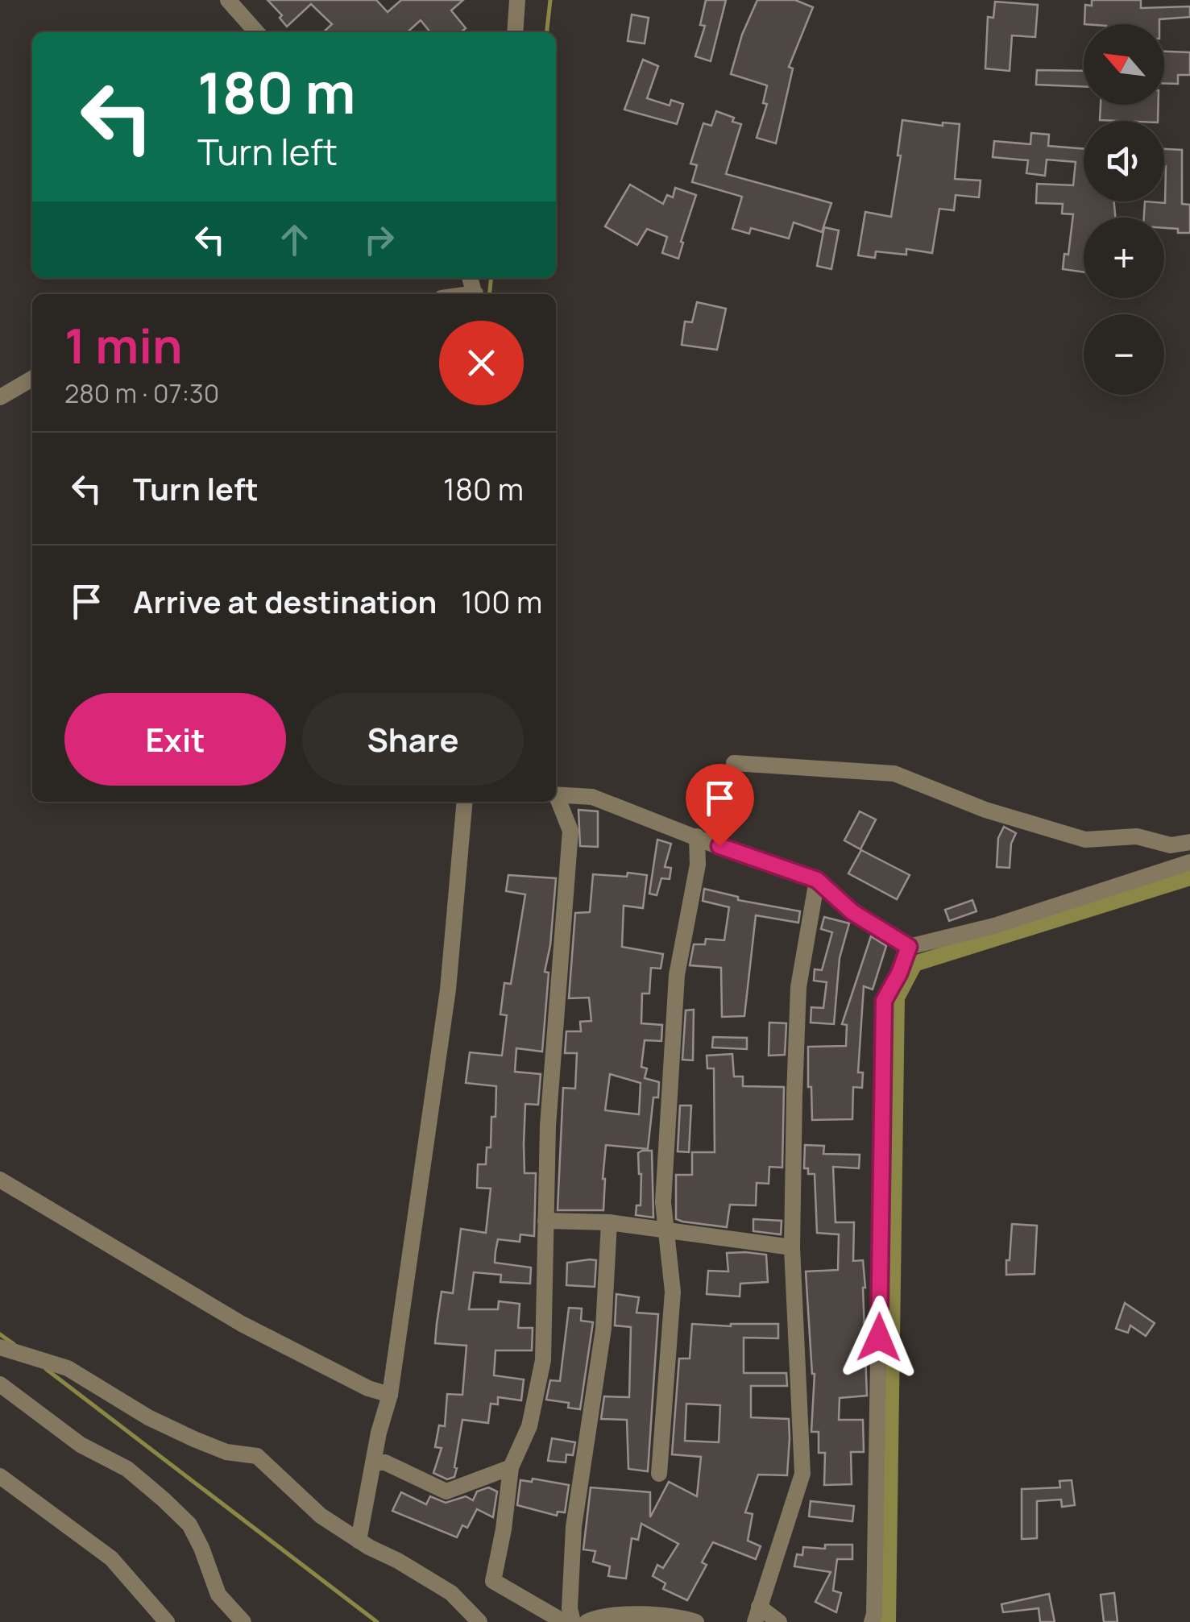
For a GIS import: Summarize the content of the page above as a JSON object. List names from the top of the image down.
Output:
{
  "north": "top left",
  "page": {
    "map_buttons": ["+", "−"],
    "turn": ["180 m", "Turn left"],
    "heading": ["1 min", "280 m · 07:30"],
    "list": [
      {
        "name": "Turn left",
        "value": "180 m"
      },
      {
        "name": "Arrive at destination",
        "value": "100 m"
      }
    ],
    "buttons": ["Exit", "Share"]
  }
}
